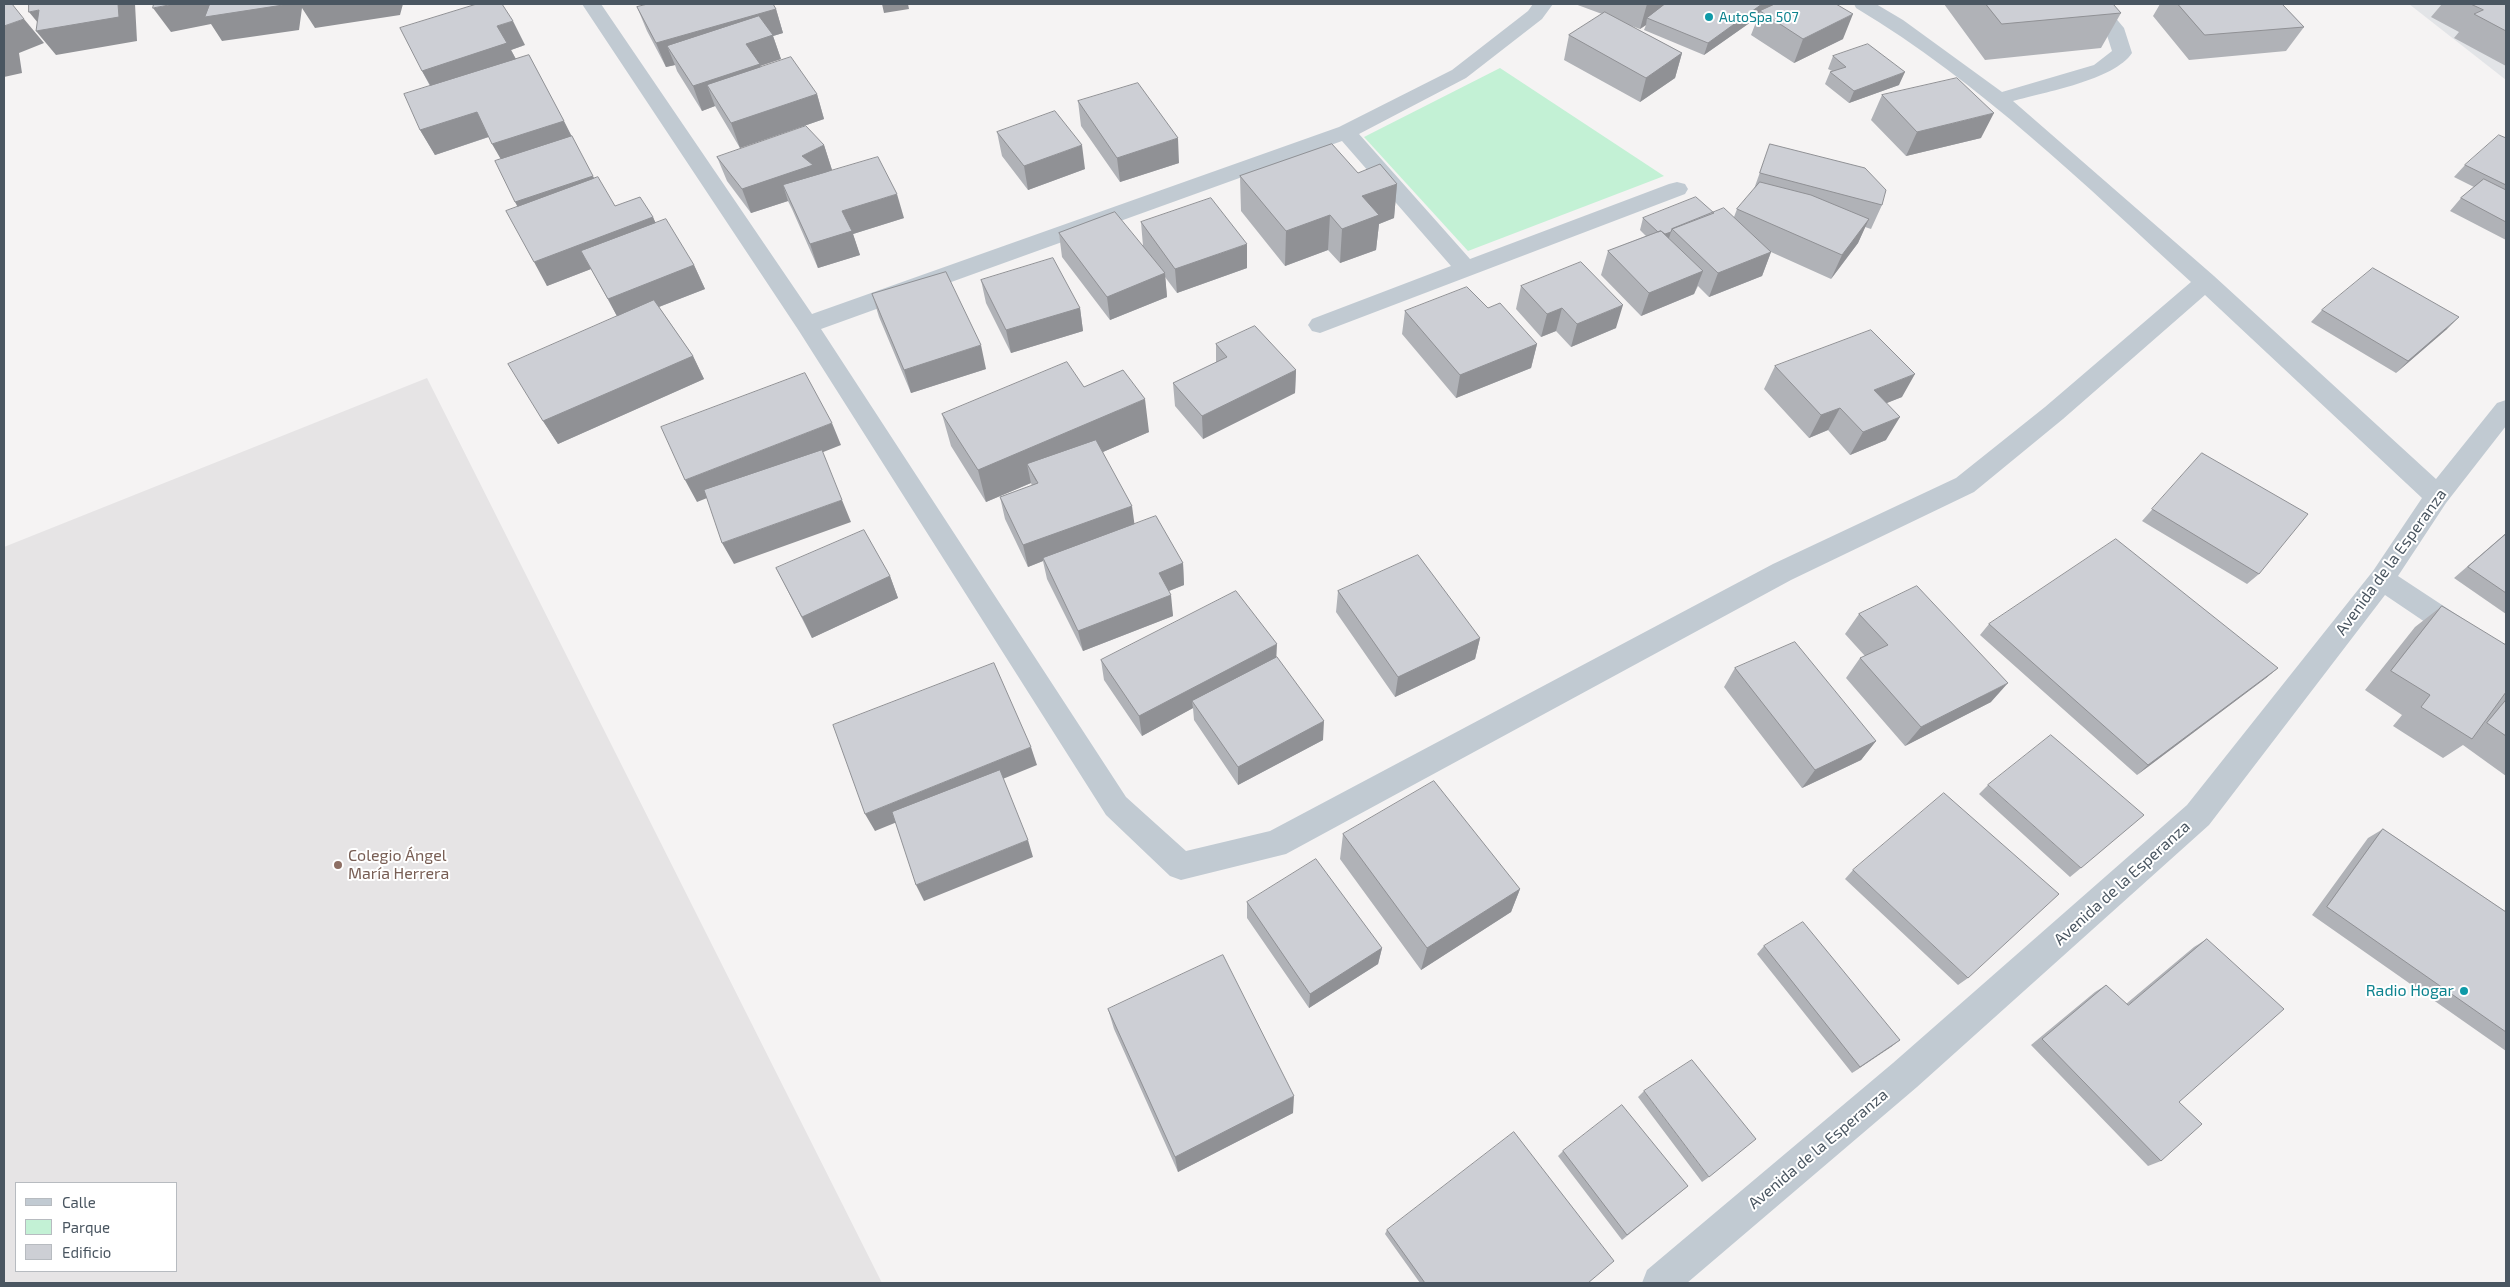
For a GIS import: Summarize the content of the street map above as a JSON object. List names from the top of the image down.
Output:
{
  "streets": {
    "street": ["Avenida de la Esperanza"]
  },
  "places": ["AutoSpa 507", "Colegio Ángel María Herrera", "Radio Hogar"],
  "legend": ["Calle", "Parque", "Edificio"]
}
